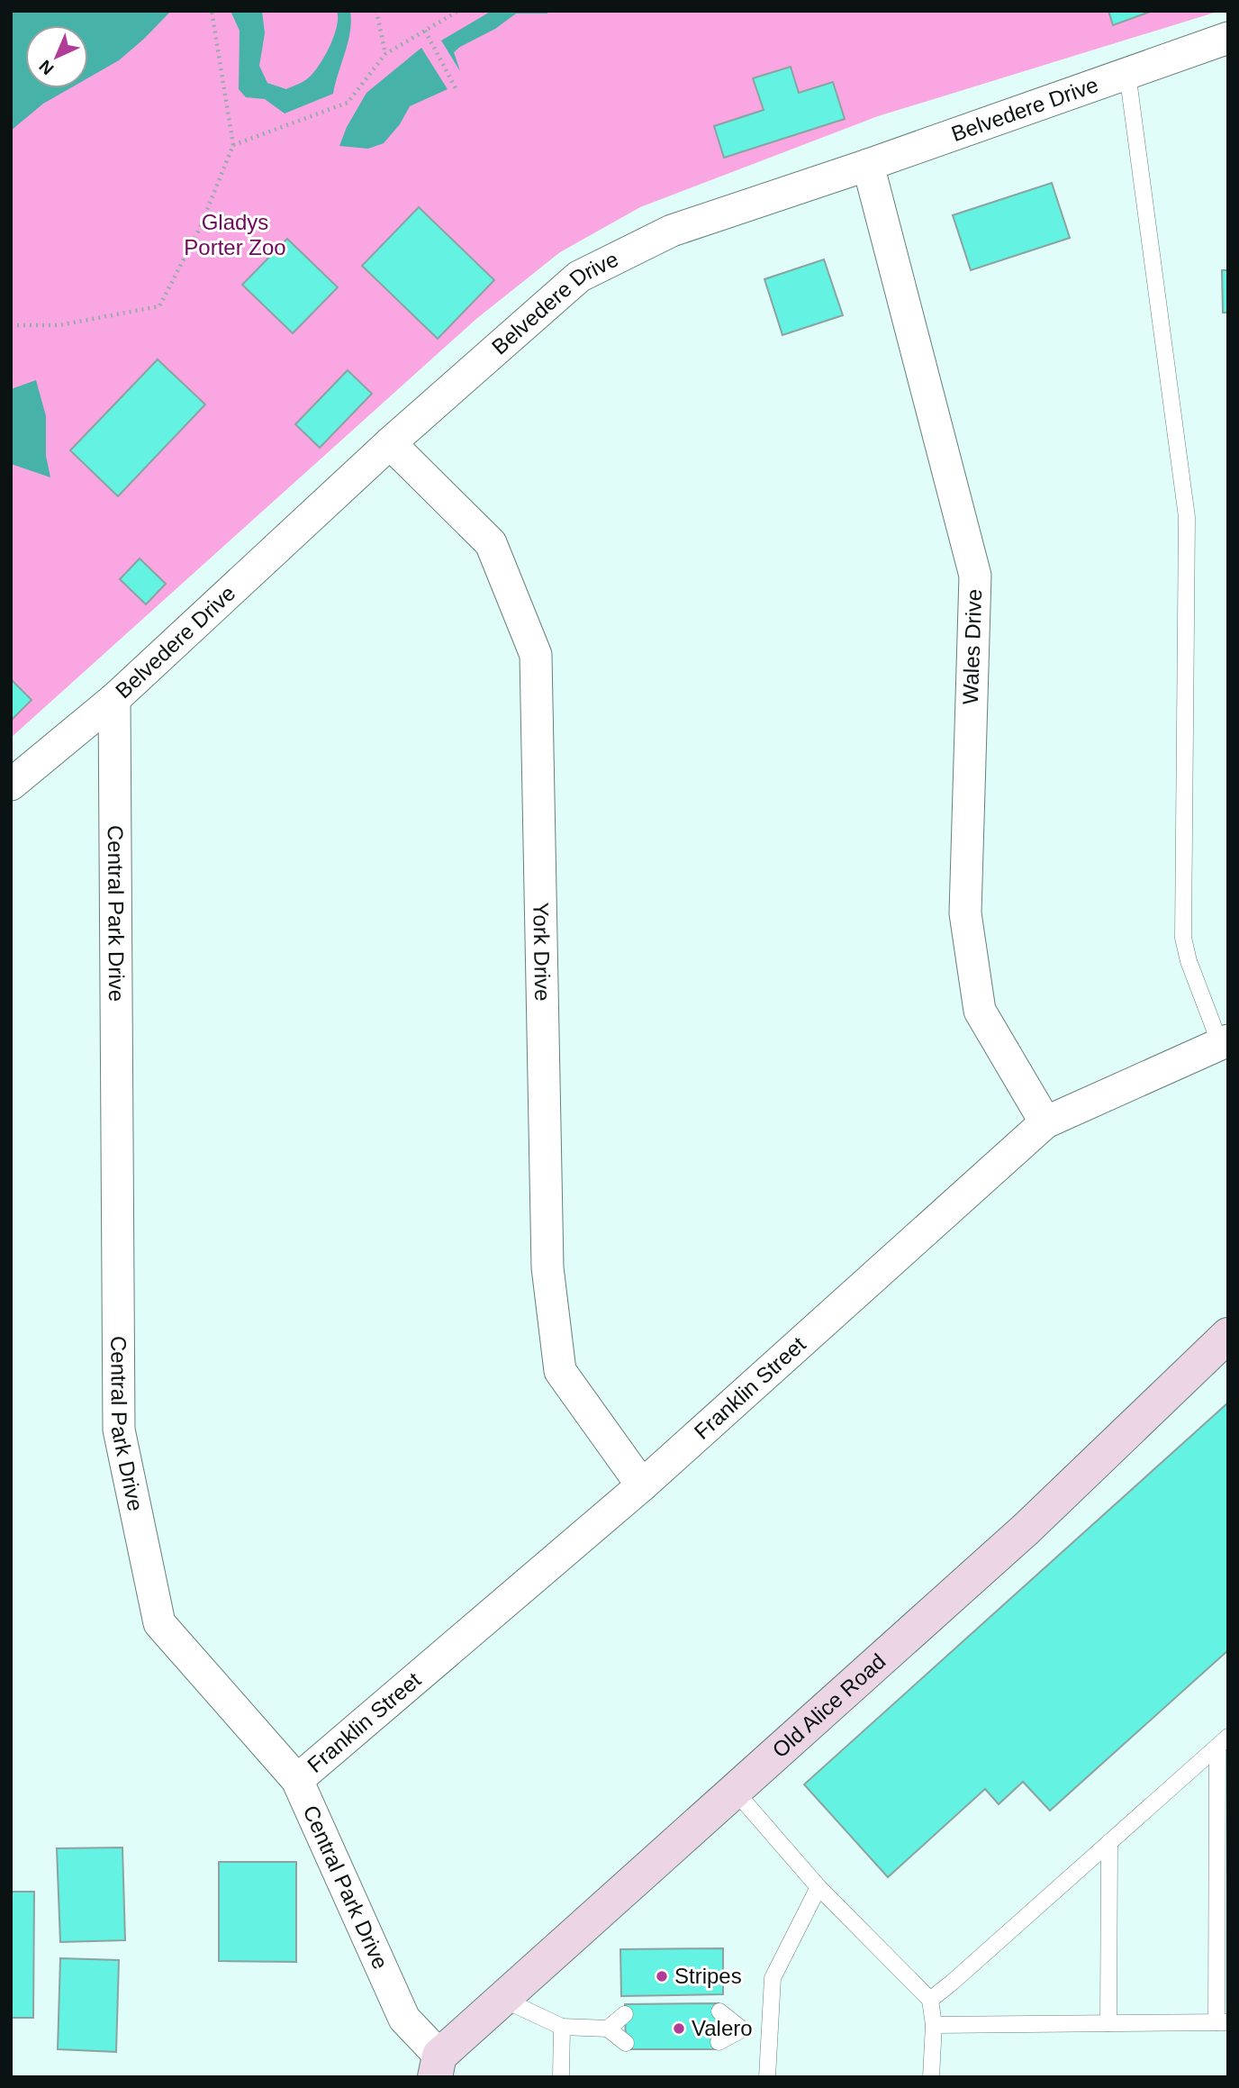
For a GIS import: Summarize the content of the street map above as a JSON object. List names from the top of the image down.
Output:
{
  "streets": {
    "main road": ["Old Alice Road"],
    "street": [
      "Belvedere Drive",
      "Wales Drive",
      "Central Park Drive",
      "York Drive",
      "Franklin Street"
    ]
  },
  "crossings": [
    ["Belvedere Drive", "Wales Drive"],
    ["Belvedere Drive", "Central Park Drive"],
    ["Belvedere Drive", "York Drive"],
    ["Wales Drive", "Franklin Street"],
    ["Central Park Drive", "Franklin Street"],
    ["Central Park Drive", "Old Alice Road"],
    ["York Drive", "Franklin Street"]
  ],
  "parks": ["Gladys Porter Zoo"],
  "places": ["Stripes", "Valero"],
  "north": "bottom left"
}
